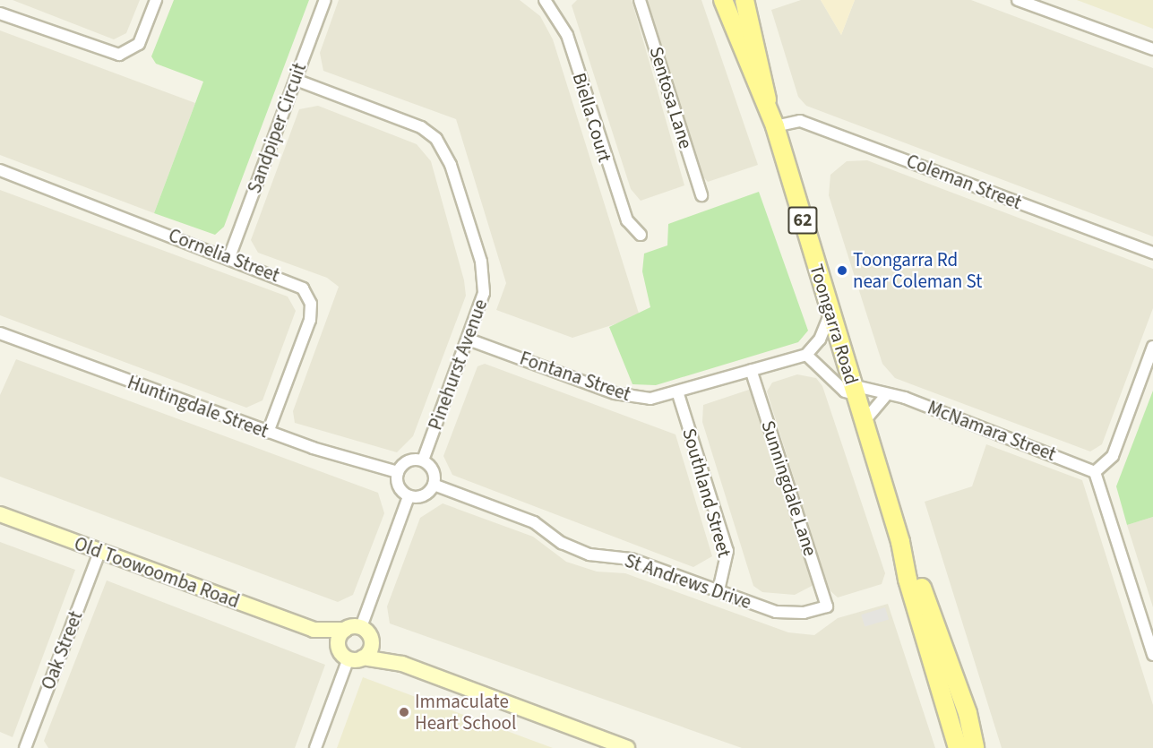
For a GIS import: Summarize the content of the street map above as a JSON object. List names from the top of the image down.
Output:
{
  "streets": {
    "main road": ["62", "Toongarra Road"],
    "street": [
      "Sentosa Lane",
      "Biella Court",
      "Sandpiper Circuit",
      "Coleman Street",
      "Cornelia Street",
      "Pinehurst Avenue",
      "Fontana Street",
      "Huntingdale Street",
      "McNamara Street",
      "Sunningdale Lane",
      "Southland Street",
      "Old Toowoomba Road",
      "St Andrews Drive",
      "Oak Street"
    ]
  },
  "crossings": [
    ["Sandpiper Circuit", "Cornelia Street"],
    ["Sandpiper Circuit", "Pinehurst Avenue"],
    ["Coleman Street", "Toongarra Road"],
    ["Cornelia Street", "Huntingdale Street"],
    ["Toongarra Road", "McNamara Street"],
    ["Pinehurst Avenue", "Fontana Street"],
    ["Pinehurst Avenue", "Huntingdale Street"],
    ["Pinehurst Avenue", "St Andrews Drive"],
    ["Fontana Street", "Sunningdale Lane"],
    ["Fontana Street", "Southland Street"],
    ["Huntingdale Street", "St Andrews Drive"],
    ["Sunningdale Lane", "St Andrews Drive"],
    ["Southland Street", "St Andrews Drive"],
    ["Old Toowoomba Road", "Oak Street"]
  ],
  "places": ["Toongarra Rd near Coleman St", "Immaculate Heart School"]
}
